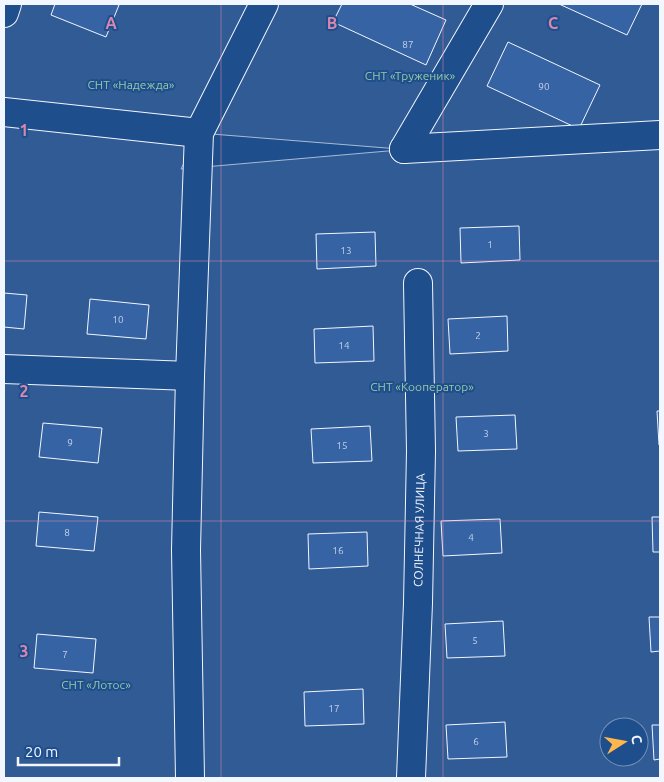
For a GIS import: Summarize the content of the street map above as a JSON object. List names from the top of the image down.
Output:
{
  "streets": {
    "street": ["СОЛНЕЧНАЯ УЛИЦА"]
  },
  "parks": [
    "СНТ «Труженик»",
    "СНТ «Надежда»",
    "СНТ «Кооператор»",
    "СНТ «Лотос»"
  ],
  "house_numbers": [
    "87",
    "90",
    "1",
    "13",
    "10",
    "2",
    "14",
    "3",
    "9",
    "15",
    "8",
    "4",
    "16",
    "5",
    "7",
    "17",
    "6"
  ],
  "scale_bar": "20 m",
  "north": "right",
  "grid": {
    "columns": ["A", "B", "C"],
    "rows": ["1", "2", "3"]
  }
}
